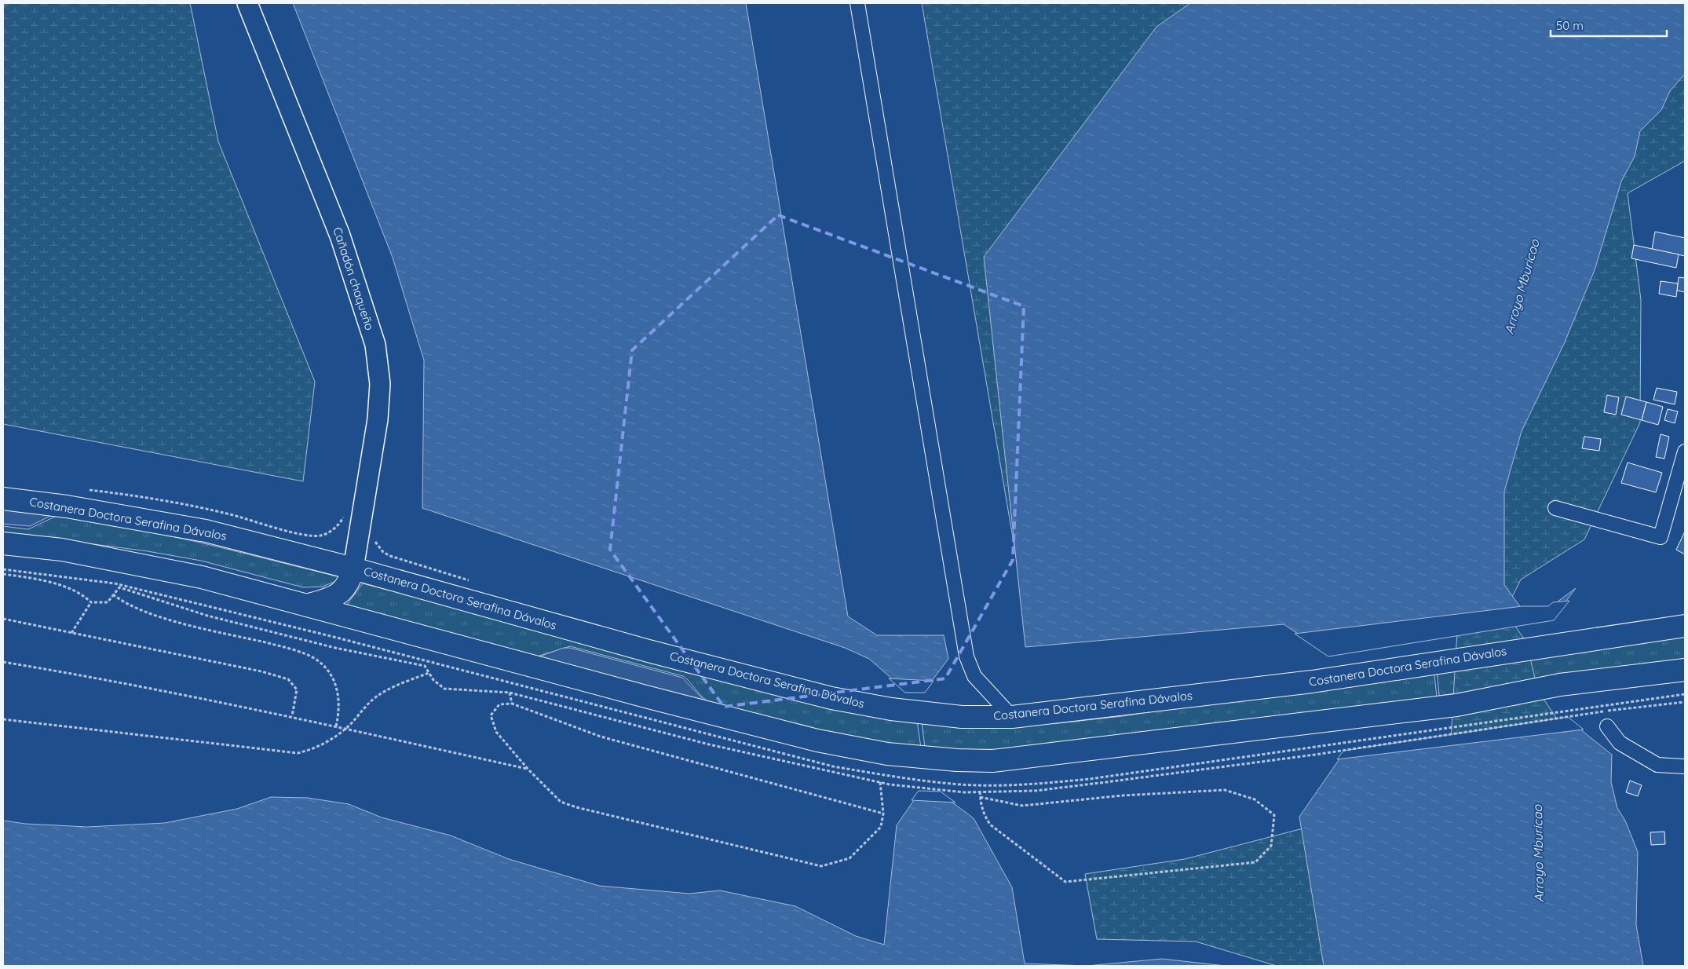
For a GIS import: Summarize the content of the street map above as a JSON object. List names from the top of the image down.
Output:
{
  "streets": {
    "highway": ["Costanera Doctora Serafina Dávalos"],
    "main road": ["Cañadón chaqueño"]
  },
  "crossings": [
    ["Cañadón chaqueño", "Costanera Doctora Serafina Dávalos"]
  ],
  "water": ["Arroyo Mburicao"],
  "scale_bar": "50 m"
}
